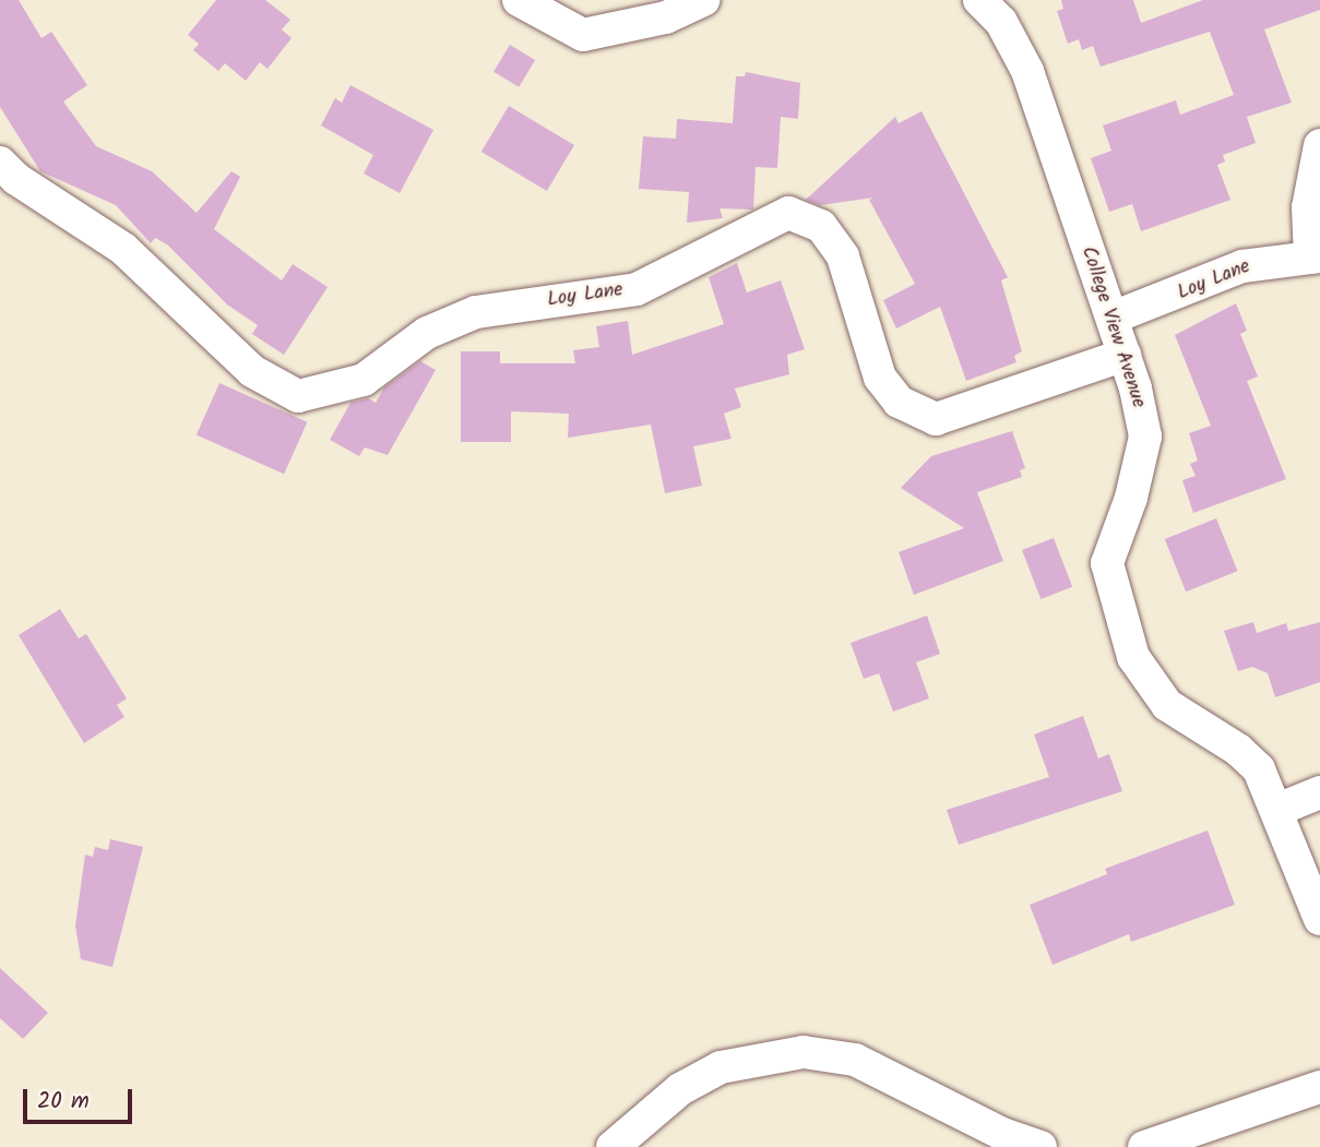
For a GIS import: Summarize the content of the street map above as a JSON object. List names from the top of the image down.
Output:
{
  "streets": {
    "street": ["Loy Lane", "College View Avenue"]
  },
  "crossings": [
    ["Loy Lane", "College View Avenue"]
  ],
  "scale_bar": "20 m"
}
